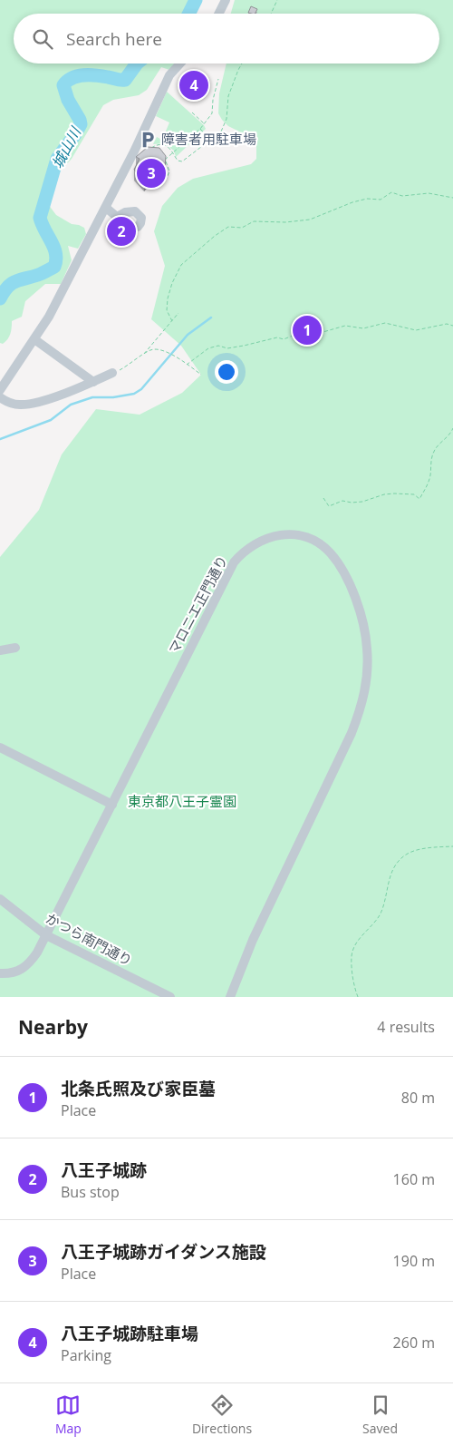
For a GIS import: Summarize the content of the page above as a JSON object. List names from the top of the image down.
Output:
{
  "streets": {
    "street": ["マロニエ正門通り", "かつら南門通り"]
  },
  "crossings": [
    ["マロニエ正門通り", "かつら南門通り"]
  ],
  "water": ["城山川"],
  "parks": ["東京都八王子霊園"],
  "places": {
    "parking": ["障害者用駐車場"]
  },
  "page": {
    "search": "Search here",
    "pins": [
      "4",
      "3",
      "2",
      "1"
    ],
    "heading": ["Nearby", "4 results"],
    "list": [
      {
        "mark": "1",
        "name": "北条氏照及び家臣墓",
        "note": "Place",
        "value": "80 m"
      },
      {
        "mark": "2",
        "name": "八王子城跡",
        "note": "Bus stop",
        "value": "160 m"
      },
      {
        "mark": "3",
        "name": "八王子城跡ガイダンス施設",
        "note": "Place",
        "value": "190 m"
      },
      {
        "mark": "4",
        "name": "八王子城跡駐車場",
        "note": "Parking",
        "value": "260 m"
      }
    ],
    "nav": ["Map", "Directions", "Saved"]
  }
}
